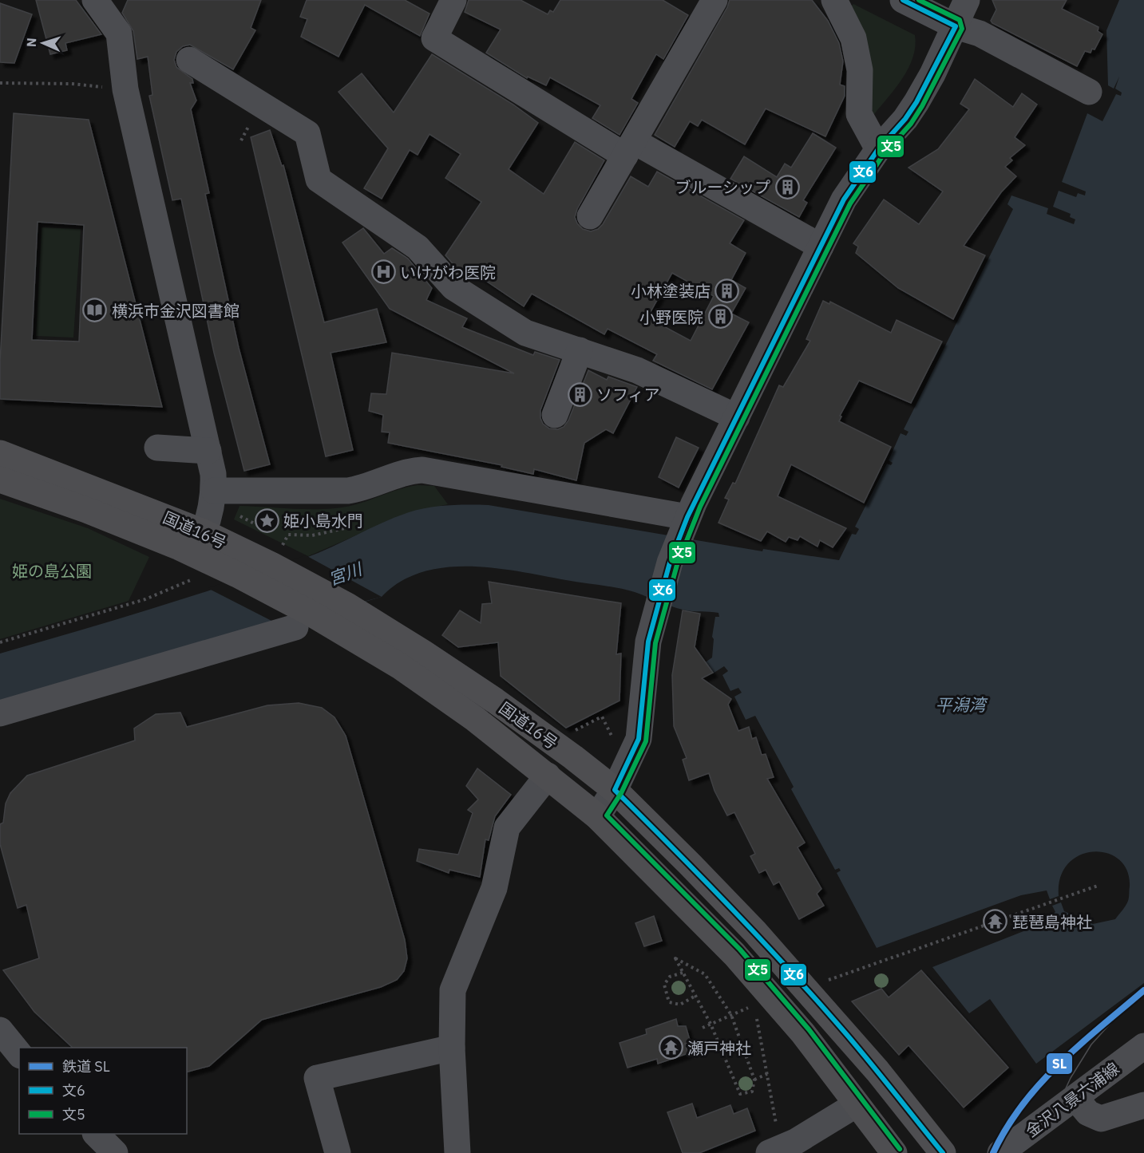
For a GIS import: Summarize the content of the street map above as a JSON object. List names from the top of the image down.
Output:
{
  "streets": {
    "highway": ["国道16号"],
    "street": ["金沢八景六浦線"]
  },
  "water": ["宮川", "平潟湾"],
  "parks": ["姫の島公園"],
  "places": {
    "building": [
      "ブルーシップ",
      "小林塗装店",
      "小野医院",
      "ソフィア"
    ],
    "hospital": ["いけがわ医院"],
    "library": ["横浜市金沢図書館"],
    "place": ["姫小島水門"],
    "temple": ["琵琶島神社", "瀬戸神社"]
  },
  "lines": ["transit line 文6", "transit line 文5", "rail line SL"],
  "legend": ["鉄道 SL", "文6", "文5"],
  "north": "left"
}
